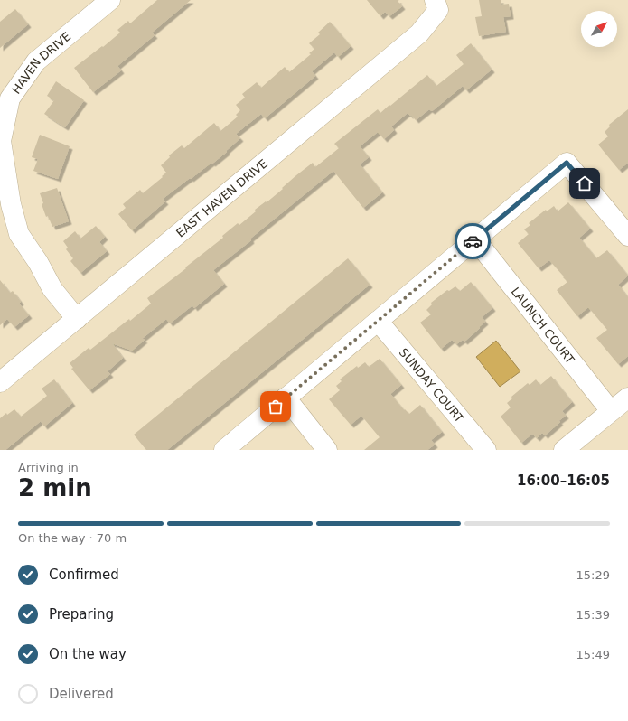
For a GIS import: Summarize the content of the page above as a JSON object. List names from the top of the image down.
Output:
{
  "streets": {
    "street": [
      "HAVEN DRIVE",
      "EAST HAVEN DRIVE",
      "LAUNCH COURT",
      "SUNDAY COURT"
    ]
  },
  "crossings": [
    ["HAVEN DRIVE", "EAST HAVEN DRIVE"]
  ],
  "north": "top right",
  "page": {
    "heading": ["2 min", "Arriving in", "16:00–16:05"],
    "bar": "On the way · 70 m",
    "list": [
      ["Confirmed", "15:29"],
      ["Preparing", "15:39"],
      ["On the way", "15:49"],
      "Delivered"
    ]
  }
}
